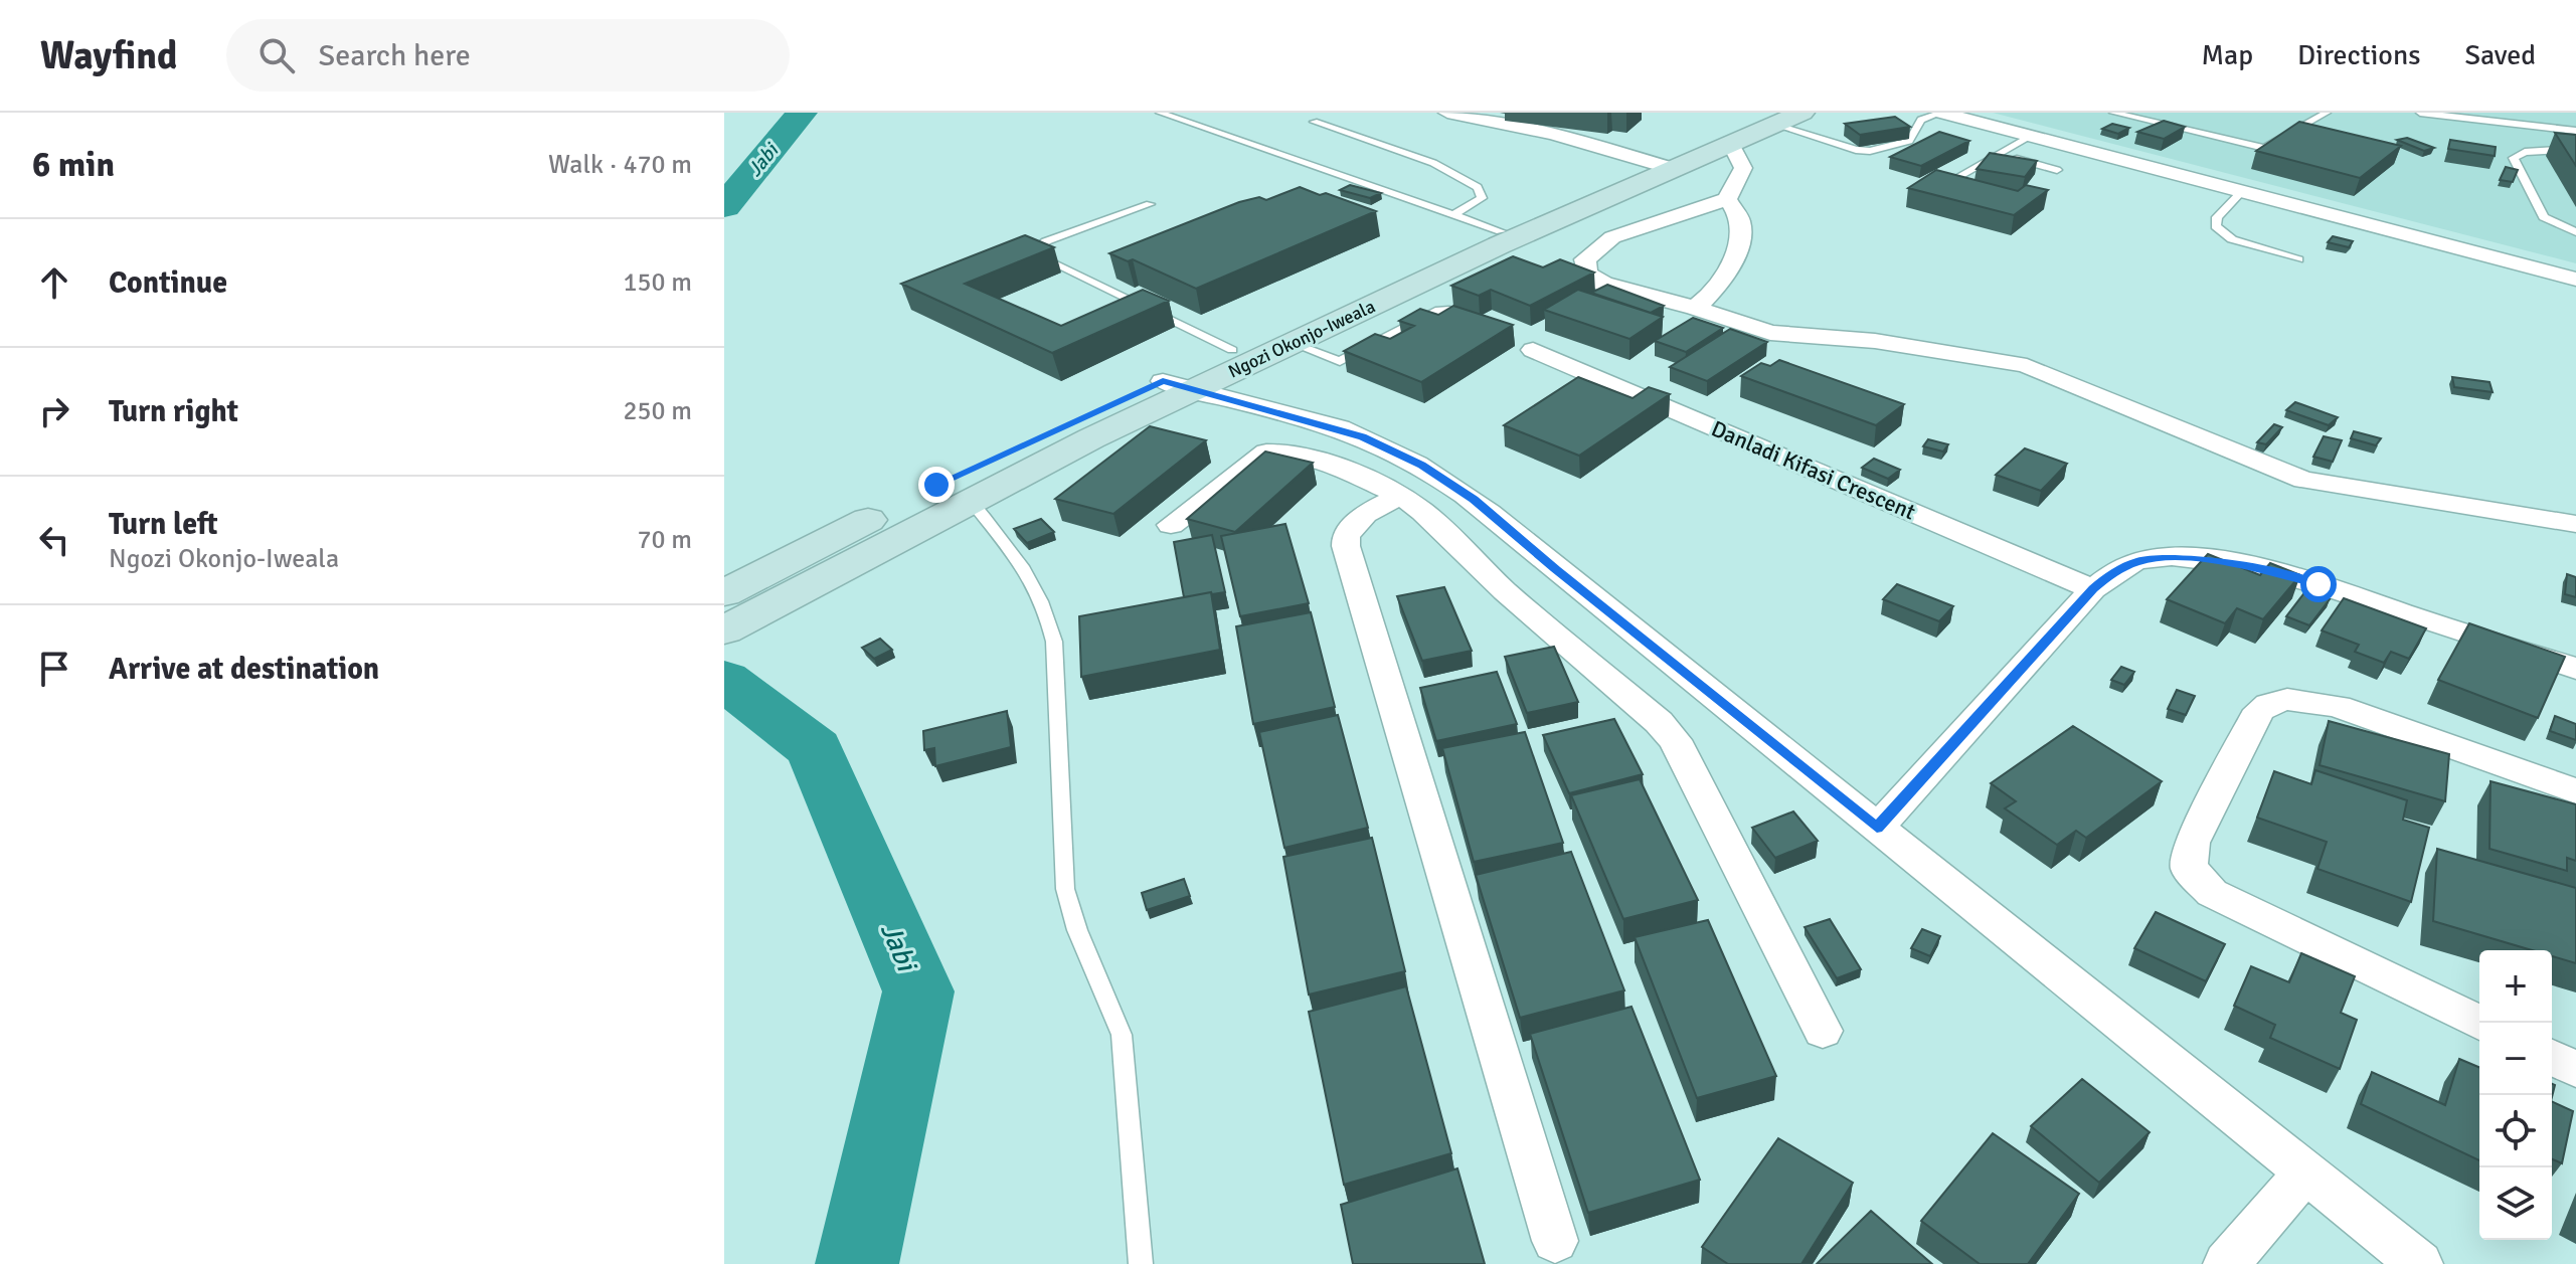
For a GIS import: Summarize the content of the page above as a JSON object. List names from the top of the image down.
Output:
{
  "streets": {
    "street": ["Ngozi Okonjo-Iweala", "Danladi Kifasi Crescent"]
  },
  "water": ["Jabi"],
  "page": {
    "header": "Wayfind",
    "search": "Search here",
    "nav": ["Map", "Directions", "Saved"],
    "heading": ["6 min", "Walk · 470 m"],
    "list": [
      ["Continue", "150 m"],
      ["Turn right", "250 m"],
      ["Turn left", "Ngozi Okonjo-Iweala", "70 m"],
      "Arrive at destination"
    ],
    "map_buttons": ["+", "−"]
  }
}
